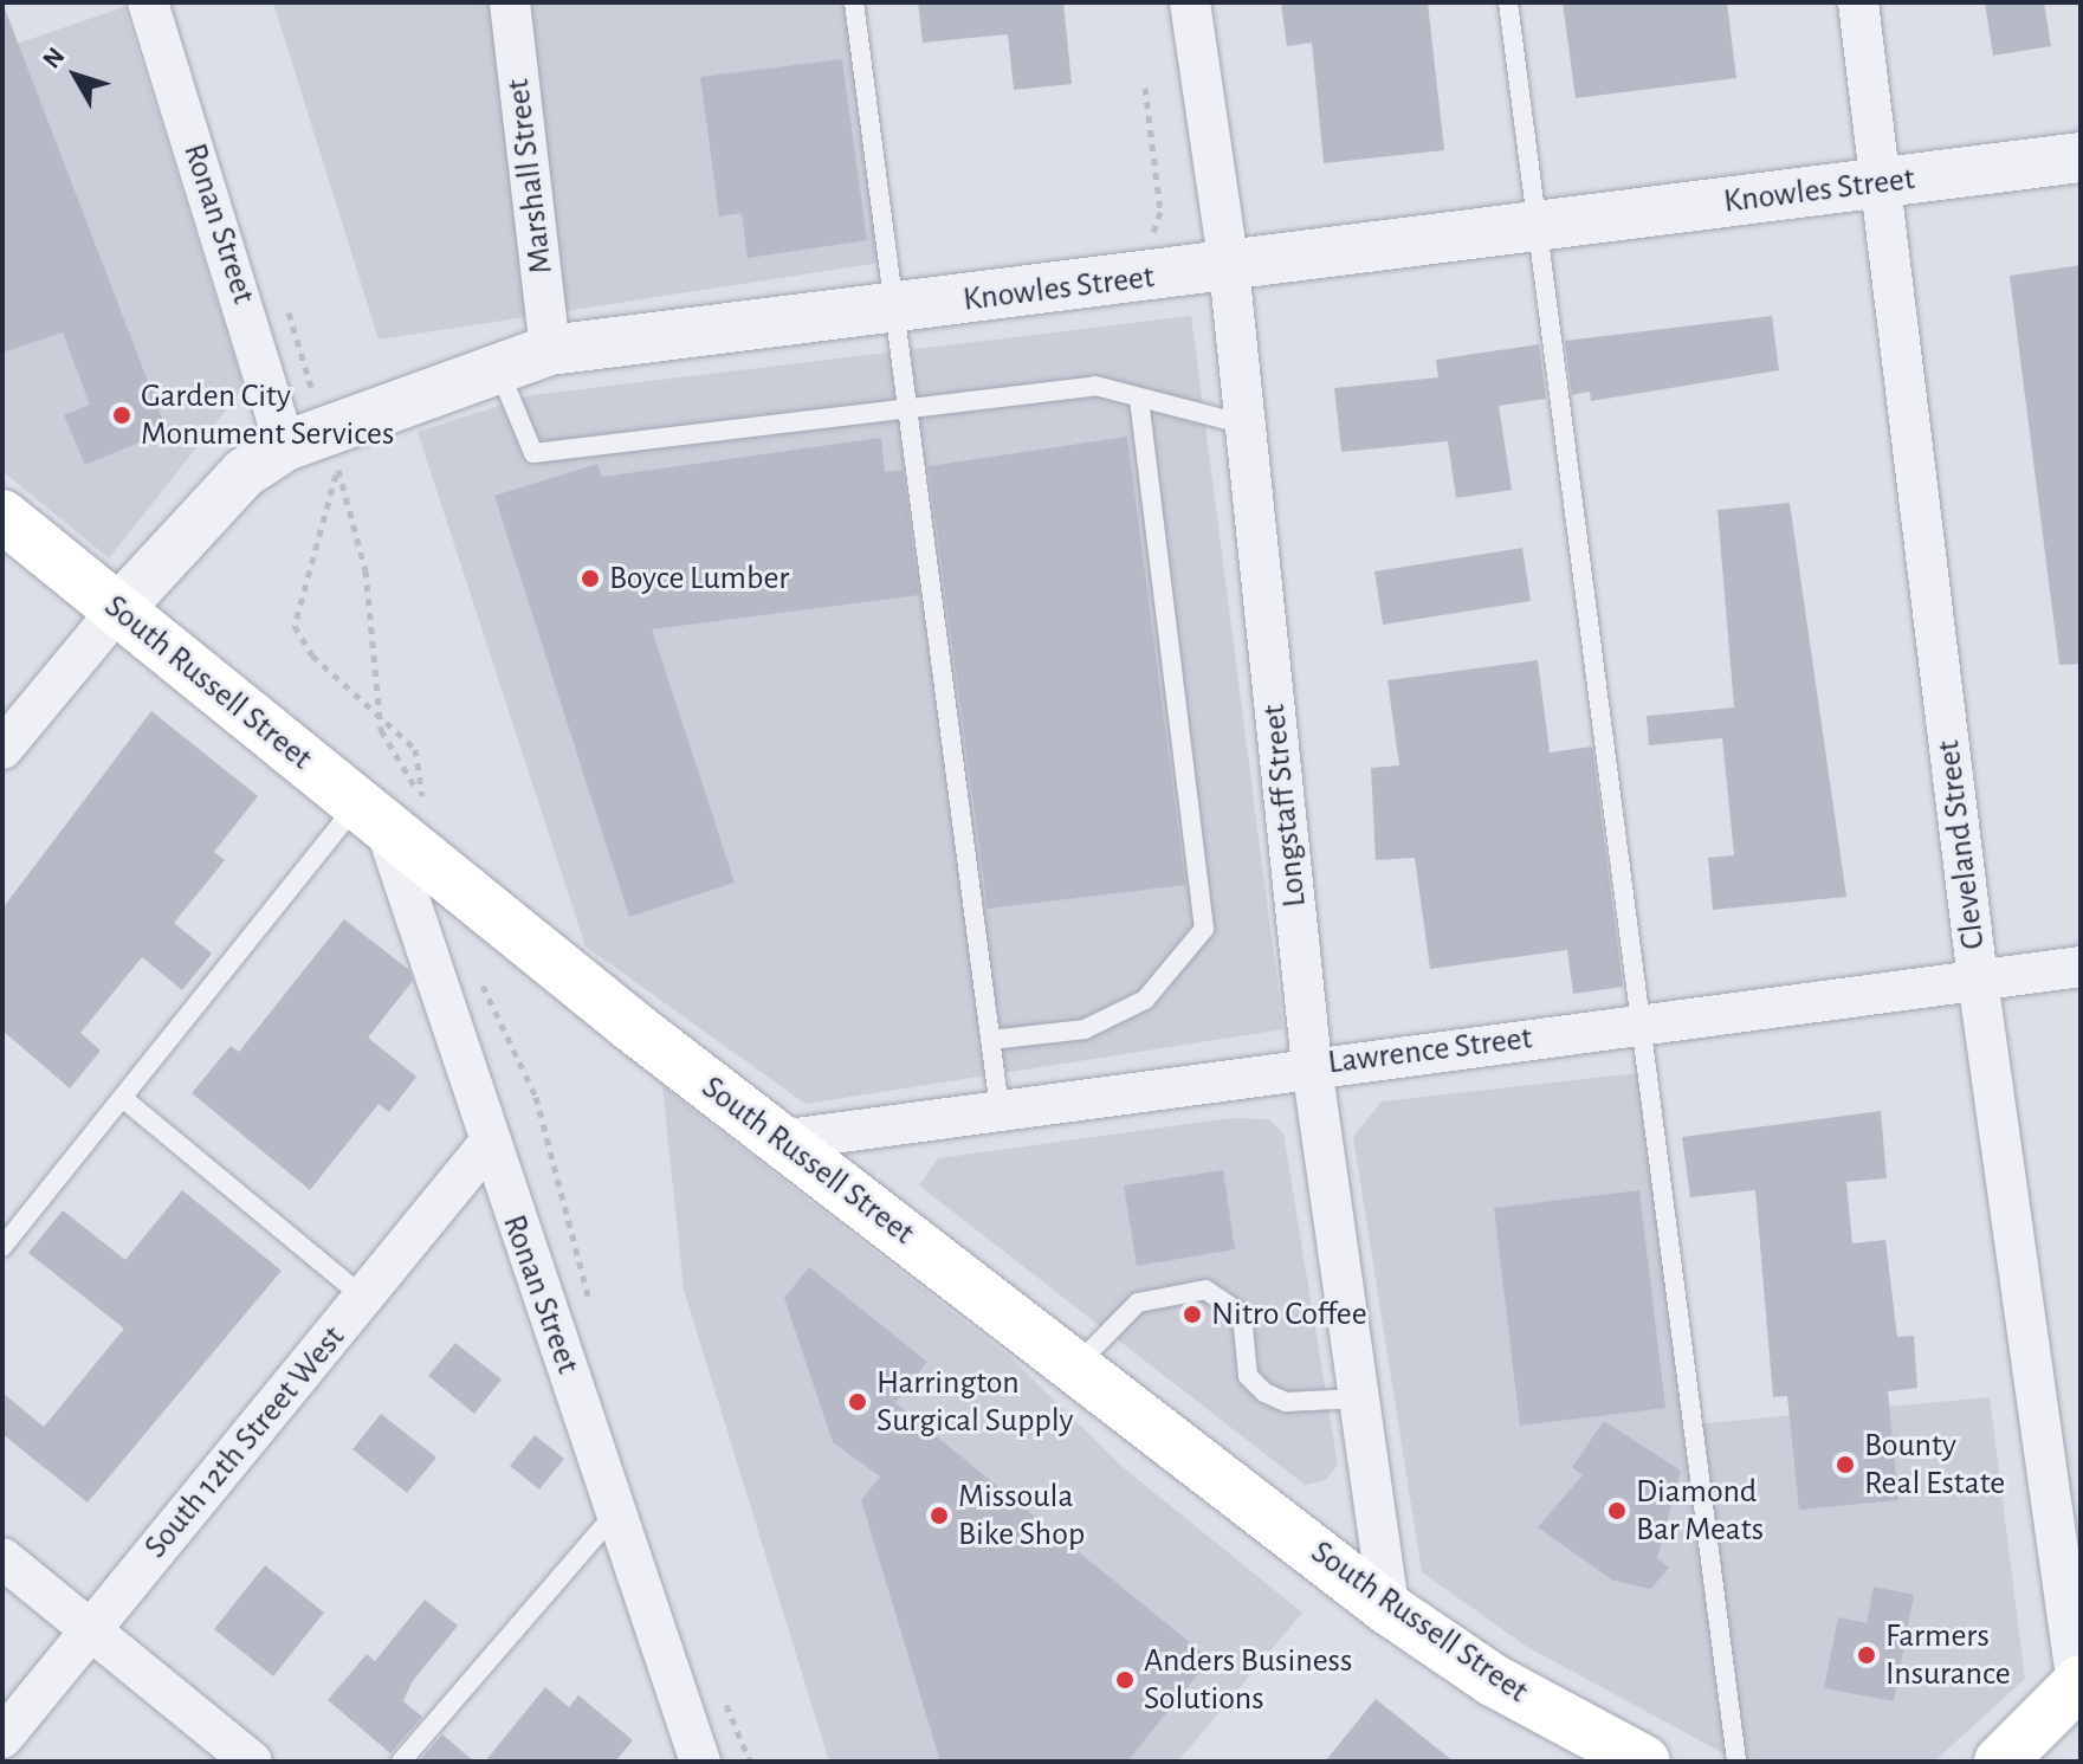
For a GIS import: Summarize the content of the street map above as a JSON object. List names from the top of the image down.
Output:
{
  "streets": {
    "main road": ["South Russell Street"],
    "street": [
      "Marshall Street",
      "Knowles Street",
      "Ronan Street",
      "Longstaff Street",
      "Cleveland Street",
      "Lawrence Street",
      "South 12th Street West"
    ]
  },
  "crossings": [
    ["Marshall Street", "Knowles Street"],
    ["Knowles Street", "Ronan Street"],
    ["Knowles Street", "South Russell Street"],
    ["Knowles Street", "Longstaff Street"],
    ["Knowles Street", "Cleveland Street"],
    ["Ronan Street", "South Russell Street"],
    ["Ronan Street", "South 12th Street West"],
    ["South Russell Street", "Longstaff Street"],
    ["South Russell Street", "Lawrence Street"],
    ["Longstaff Street", "Lawrence Street"],
    ["Cleveland Street", "Lawrence Street"]
  ],
  "places": [
    "Garden City Monument Services",
    "Boyce Lumber",
    "Nitro Coffee",
    "Harrington Surgical Supply",
    "Bounty Real Estate",
    "Diamond Bar Meats",
    "Missoula Bike Shop",
    "Farmers Insurance",
    "Anders Business Solutions"
  ],
  "north": "top left"
}
